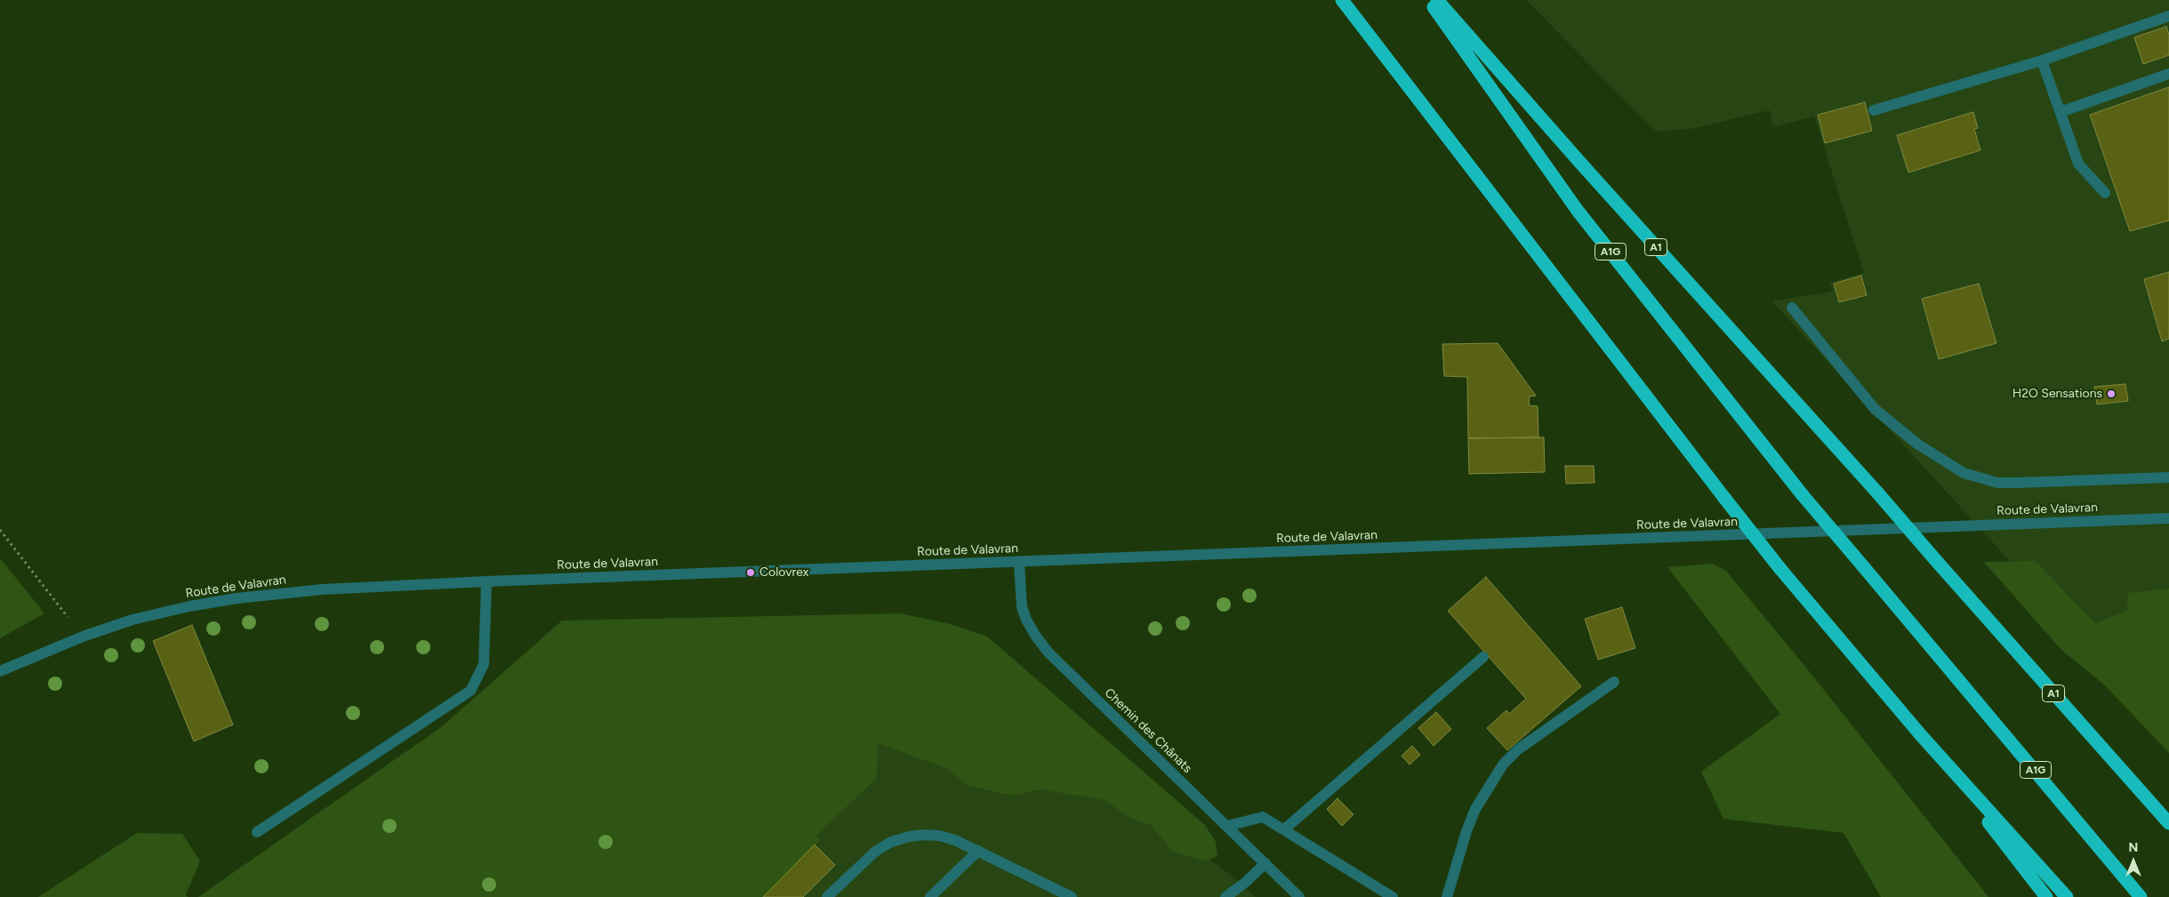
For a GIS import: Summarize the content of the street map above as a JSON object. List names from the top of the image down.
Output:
{
  "streets": {
    "highway": ["A1", "A1G"],
    "street": ["Route de Valavran", "Chemin des Chânats"]
  },
  "crossings": [
    ["Route de Valavran", "Chemin des Chânats"]
  ],
  "places": ["H2O Sensations", "Colovrex"],
  "north": "top"
}
